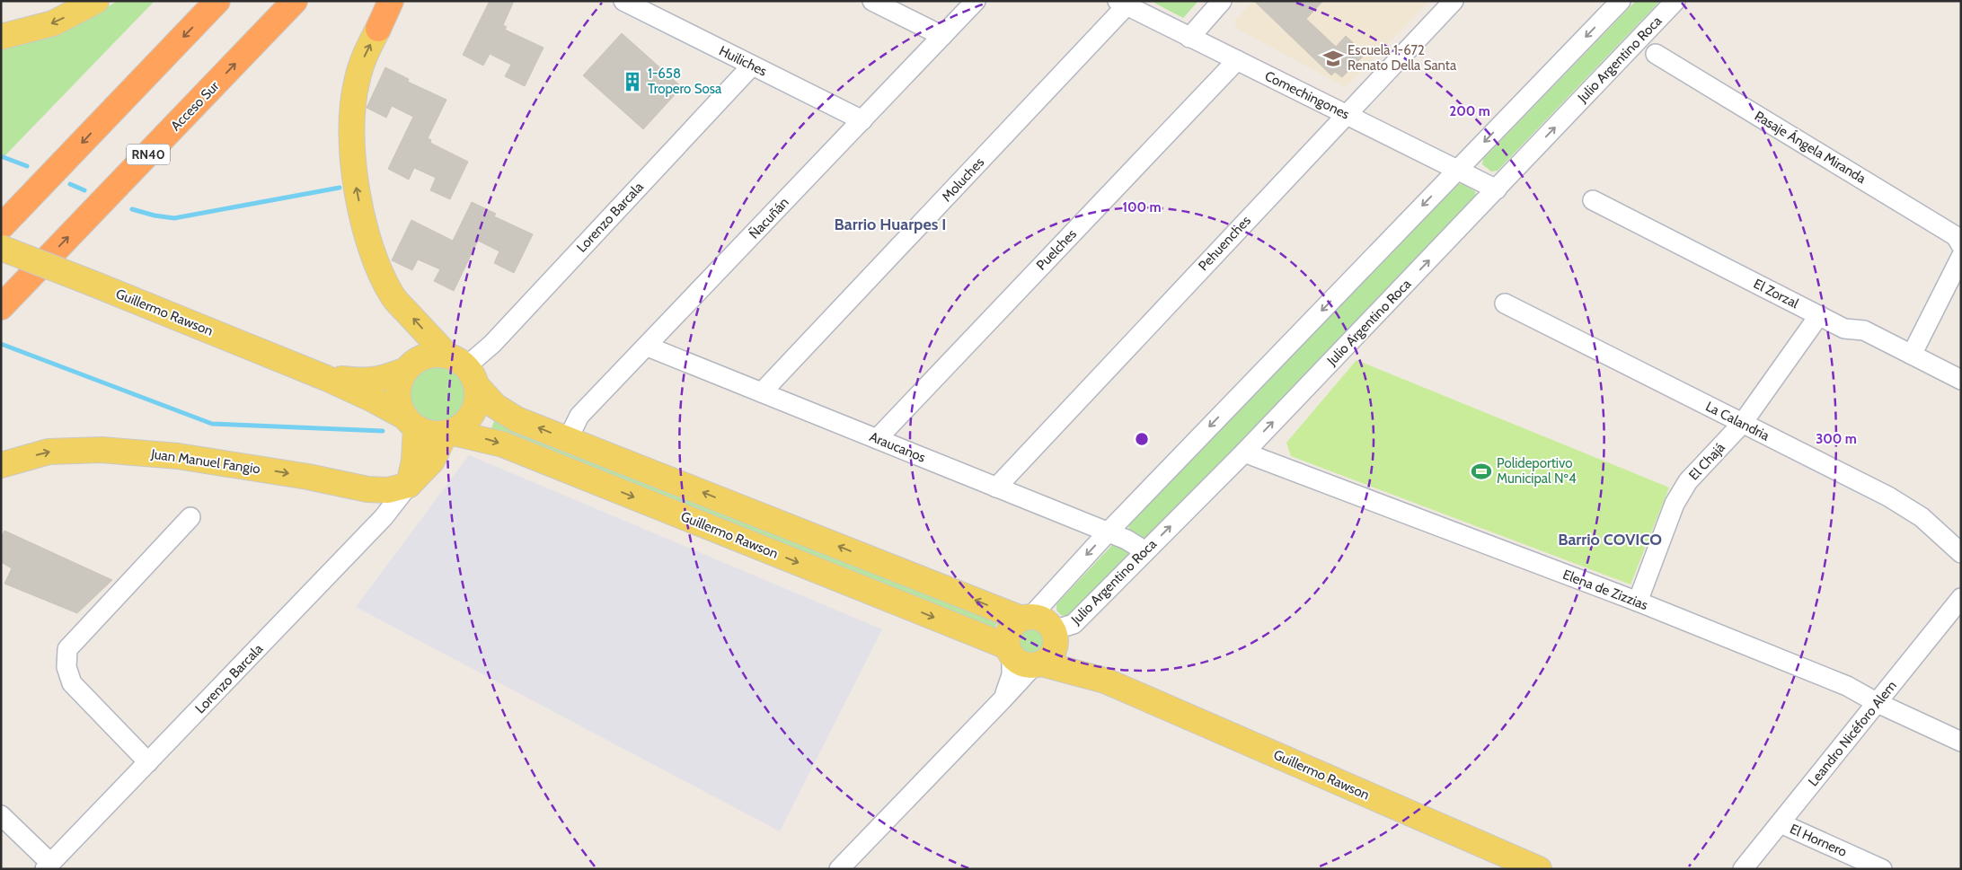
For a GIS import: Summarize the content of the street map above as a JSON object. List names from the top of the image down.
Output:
{
  "streets": {
    "highway": ["Acceso Sur", "RN40"],
    "main road": ["Lorenzo Barcala", "Guillermo Rawson", "Juan Manuel Fangio"],
    "street": [
      "Julio Argentino Roca",
      "Huiliches",
      "Comechingones",
      "Pasaje Ángela Miranda",
      "Moluches",
      "Ñacuñán",
      "Pehuenches",
      "Puelches",
      "El Zorzal",
      "La Calandria",
      "Araucanos",
      "El Chajá",
      "Elena de Zizzias",
      "Leandro Nicéforo Alem",
      "El Hornero"
    ]
  },
  "crossings": [
    ["Julio Argentino Roca", "Comechingones"],
    ["Julio Argentino Roca", "Guillermo Rawson"],
    ["Julio Argentino Roca", "Araucanos"],
    ["Julio Argentino Roca", "Elena de Zizzias"],
    ["Huiliches", "Lorenzo Barcala"],
    ["Huiliches", "Ñacuñán"],
    ["Comechingones", "Moluches"],
    ["Comechingones", "Pehuenches"],
    ["Comechingones", "Puelches"],
    ["Moluches", "Araucanos"],
    ["Lorenzo Barcala", "Guillermo Rawson"],
    ["Lorenzo Barcala", "Juan Manuel Fangio"],
    ["Ñacuñán", "Araucanos"],
    ["Pehuenches", "Araucanos"],
    ["Puelches", "Araucanos"],
    ["El Zorzal", "El Chajá"],
    ["La Calandria", "El Chajá"],
    ["El Chajá", "Elena de Zizzias"],
    ["Elena de Zizzias", "Leandro Nicéforo Alem"],
    ["Leandro Nicéforo Alem", "El Hornero"]
  ],
  "one_way": ["Juan Manuel Fangio"],
  "districts": ["Barrio Huarpes I", "Barrio COVICO"],
  "places": {
    "school or university": ["Escuela 1-672 Renato Della Santa"],
    "building": ["1-658 Tropero Sosa"],
    "sports": ["Polideportivo Municipal Nº4"]
  },
  "rings": ["200 m", "100 m", "300 m"]
}
